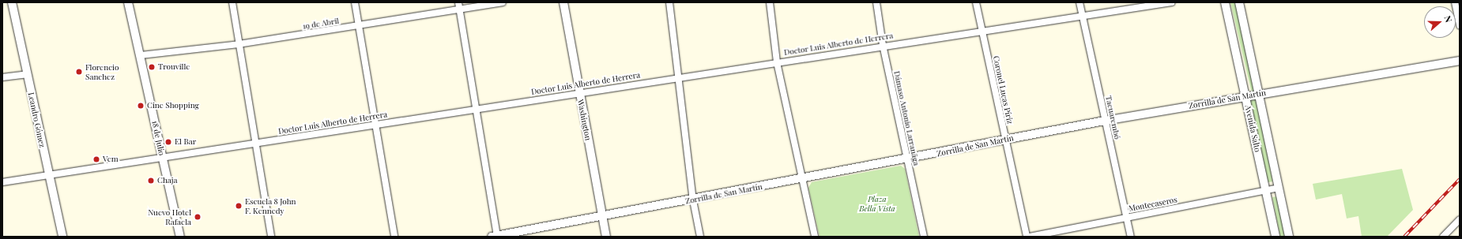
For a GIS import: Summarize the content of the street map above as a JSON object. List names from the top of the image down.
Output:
{
  "streets": {
    "street": [
      "19 de Abril",
      "Doctor Luis Alberto de Herrera",
      "Coronel Lucas Píriz",
      "Zorrilla de San Martín",
      "Tacuarembó",
      "Dámaso Antonio Larranãga",
      "Leandro Gómez",
      "Washington",
      "Avenida Salto",
      "18 de Julio",
      "Montecaseros"
    ]
  },
  "crossings": [
    ["19 de Abril", "18 de Julio"],
    ["Doctor Luis Alberto de Herrera", "Coronel Lucas Píriz"],
    ["Doctor Luis Alberto de Herrera", "Tacuarembó"],
    ["Doctor Luis Alberto de Herrera", "Dámaso Antonio Larranãga"],
    ["Doctor Luis Alberto de Herrera", "Leandro Gómez"],
    ["Doctor Luis Alberto de Herrera", "Washington"],
    ["Doctor Luis Alberto de Herrera", "18 de Julio"],
    ["Coronel Lucas Píriz", "Zorrilla de San Martín"],
    ["Zorrilla de San Martín", "Tacuarembó"],
    ["Zorrilla de San Martín", "Dámaso Antonio Larranãga"],
    ["Zorrilla de San Martín", "Washington"],
    ["Zorrilla de San Martín", "Avenida Salto"],
    ["Tacuarembó", "Montecaseros"],
    ["Avenida Salto", "Montecaseros"]
  ],
  "parks": ["Plaza Bella Vista"],
  "places": [
    "Trouville",
    "Florencio Sanchez",
    "Cine Shopping",
    "El Bar",
    "Vem",
    "Chaja",
    "Escuela 8 John F. Kennedy",
    "Nuevo Hotel Rafaela"
  ],
  "north": "right"
}
